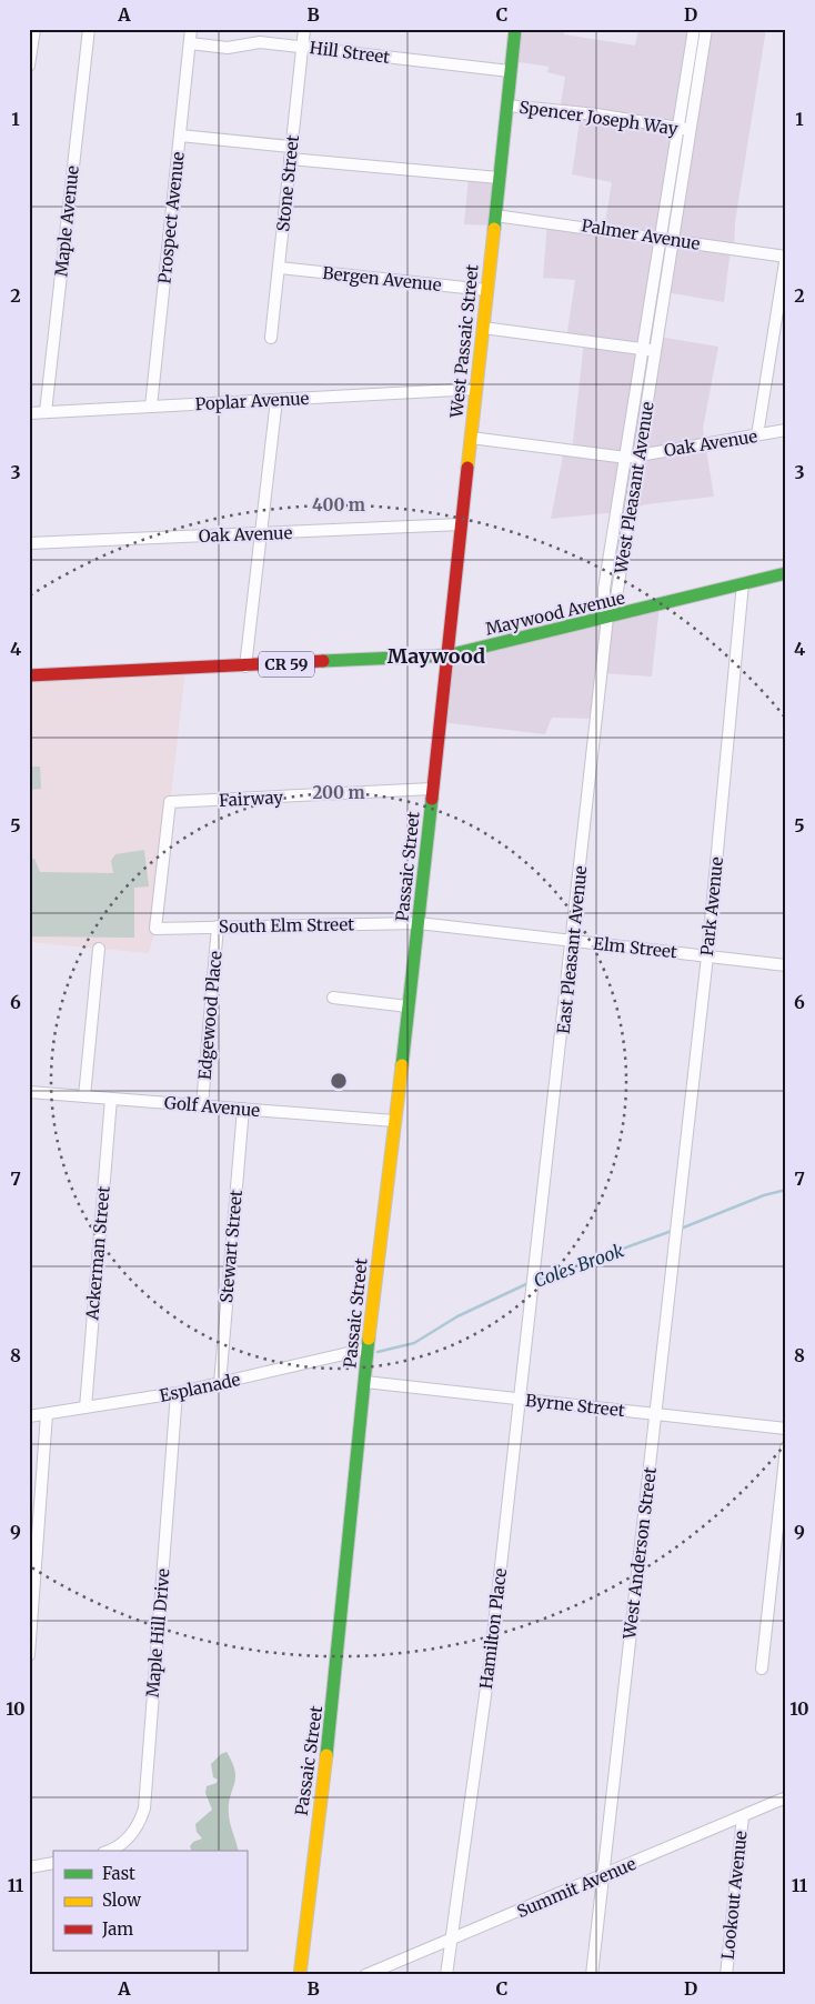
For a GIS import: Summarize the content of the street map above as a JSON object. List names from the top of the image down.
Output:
{
  "streets": {
    "main road": [
      "West Passaic Street",
      "Maywood Avenue",
      "CR 59",
      "Passaic Street"
    ],
    "street": [
      "Hill Street",
      "Spencer Joseph Way",
      "Stone Street",
      "Prospect Avenue",
      "Maple Avenue",
      "Palmer Avenue",
      "Bergen Avenue",
      "Poplar Avenue",
      "Oak Avenue",
      "West Pleasant Avenue",
      "Fairway",
      "Park Avenue",
      "South Elm Street",
      "Elm Street",
      "East Pleasant Avenue",
      "Edgewood Place",
      "Golf Avenue",
      "Stewart Street",
      "Ackerman Street",
      "Esplanade",
      "Byrne Street",
      "West Anderson Street",
      "Hamilton Place",
      "Maple Hill Drive",
      "Summit Avenue",
      "Lookout Avenue"
    ]
  },
  "crossings": [
    ["Hill Street", "Stone Street"],
    ["Hill Street", "Prospect Avenue"],
    ["Hill Street", "West Passaic Street"],
    ["Spencer Joseph Way", "West Passaic Street"],
    ["Spencer Joseph Way", "West Pleasant Avenue"],
    ["Stone Street", "Bergen Avenue"],
    ["Prospect Avenue", "Poplar Avenue"],
    ["Maple Avenue", "Poplar Avenue"],
    ["Palmer Avenue", "West Passaic Street"],
    ["Palmer Avenue", "West Pleasant Avenue"],
    ["Bergen Avenue", "West Passaic Street"],
    ["West Passaic Street", "Poplar Avenue"],
    ["West Passaic Street", "Oak Avenue"],
    ["West Passaic Street", "Maywood Avenue"],
    ["West Passaic Street", "Passaic Street"],
    ["Oak Avenue", "West Pleasant Avenue"],
    ["West Pleasant Avenue", "Maywood Avenue"],
    ["West Pleasant Avenue", "East Pleasant Avenue"],
    ["Maywood Avenue", "Passaic Street"],
    ["Maywood Avenue", "Park Avenue"],
    ["Maywood Avenue", "East Pleasant Avenue"],
    ["Fairway", "Passaic Street"],
    ["Fairway", "South Elm Street"],
    ["Passaic Street", "South Elm Street"],
    ["Passaic Street", "Elm Street"],
    ["Passaic Street", "Golf Avenue"],
    ["Passaic Street", "Esplanade"],
    ["Passaic Street", "Byrne Street"],
    ["Park Avenue", "Elm Street"],
    ["Park Avenue", "West Anderson Street"],
    ["South Elm Street", "Elm Street"],
    ["South Elm Street", "Edgewood Place"],
    ["Elm Street", "East Pleasant Avenue"],
    ["East Pleasant Avenue", "Hamilton Place"],
    ["Edgewood Place", "Golf Avenue"],
    ["Golf Avenue", "Stewart Street"],
    ["Golf Avenue", "Ackerman Street"],
    ["Stewart Street", "Esplanade"],
    ["Ackerman Street", "Esplanade"],
    ["Esplanade", "Maple Hill Drive"],
    ["Byrne Street", "West Anderson Street"],
    ["Byrne Street", "Hamilton Place"],
    ["West Anderson Street", "Summit Avenue"],
    ["Hamilton Place", "Summit Avenue"],
    ["Summit Avenue", "Lookout Avenue"]
  ],
  "districts": ["Maywood"],
  "water": ["Coles Brook"],
  "legend": ["Fast", "Slow", "Jam"],
  "grid": {
    "columns": [
      "A",
      "B",
      "C",
      "D"
    ],
    "rows": [
      "1",
      "2",
      "3",
      "4",
      "5",
      "6",
      "7",
      "8",
      "9",
      "10",
      "11"
    ]
  },
  "rings": ["400 m", "200 m"]
}
